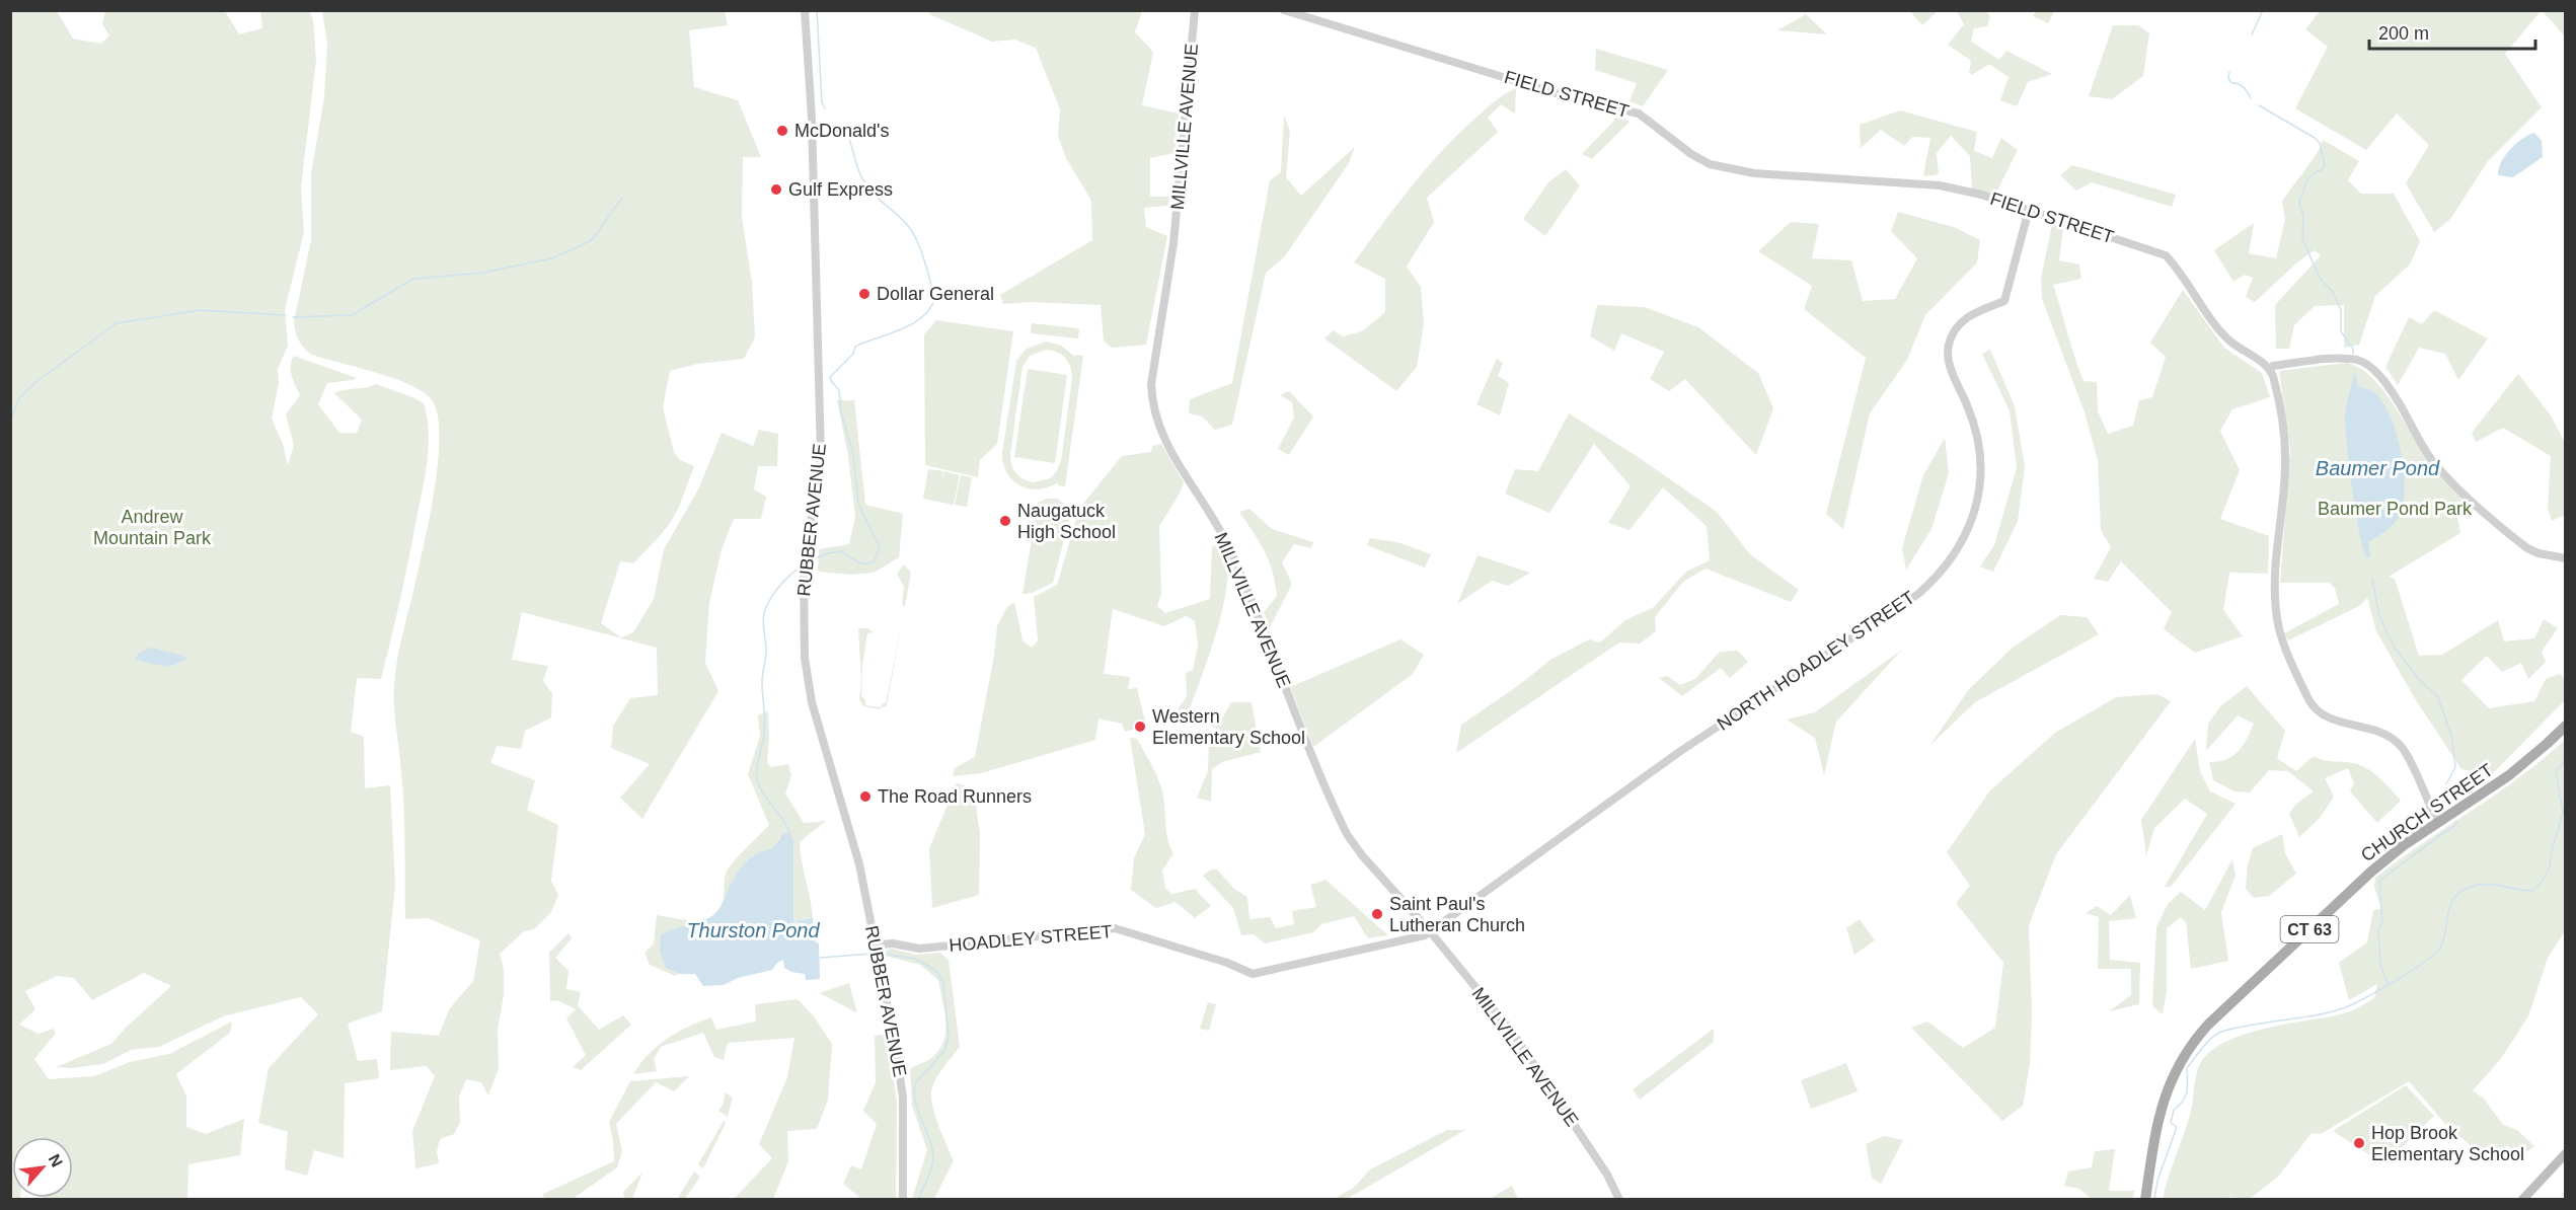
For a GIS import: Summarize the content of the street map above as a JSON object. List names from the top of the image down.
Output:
{
  "streets": {
    "main road": ["CHURCH STREET", "CT 63"],
    "street": [
      "FIELD STREET",
      "MILLVILLE AVENUE",
      "RUBBER AVENUE",
      "NORTH HOADLEY STREET",
      "HOADLEY STREET"
    ]
  },
  "crossings": [
    ["FIELD STREET", "NORTH HOADLEY STREET"],
    ["MILLVILLE AVENUE", "NORTH HOADLEY STREET"],
    ["MILLVILLE AVENUE", "HOADLEY STREET"],
    ["RUBBER AVENUE", "HOADLEY STREET"],
    ["NORTH HOADLEY STREET", "HOADLEY STREET"]
  ],
  "water": ["Baumer Pond", "Thurston Pond"],
  "parks": ["Baumer Pond Park", "Andrew Mountain Park"],
  "places": [
    "McDonald's",
    "Gulf Express",
    "Dollar General",
    "Naugatuck High School",
    "Western Elementary School",
    "The Road Runners",
    "Saint Paul's Lutheran Church",
    "Hop Brook Elementary School"
  ],
  "scale_bar": "200 m",
  "north": "top right"
}
